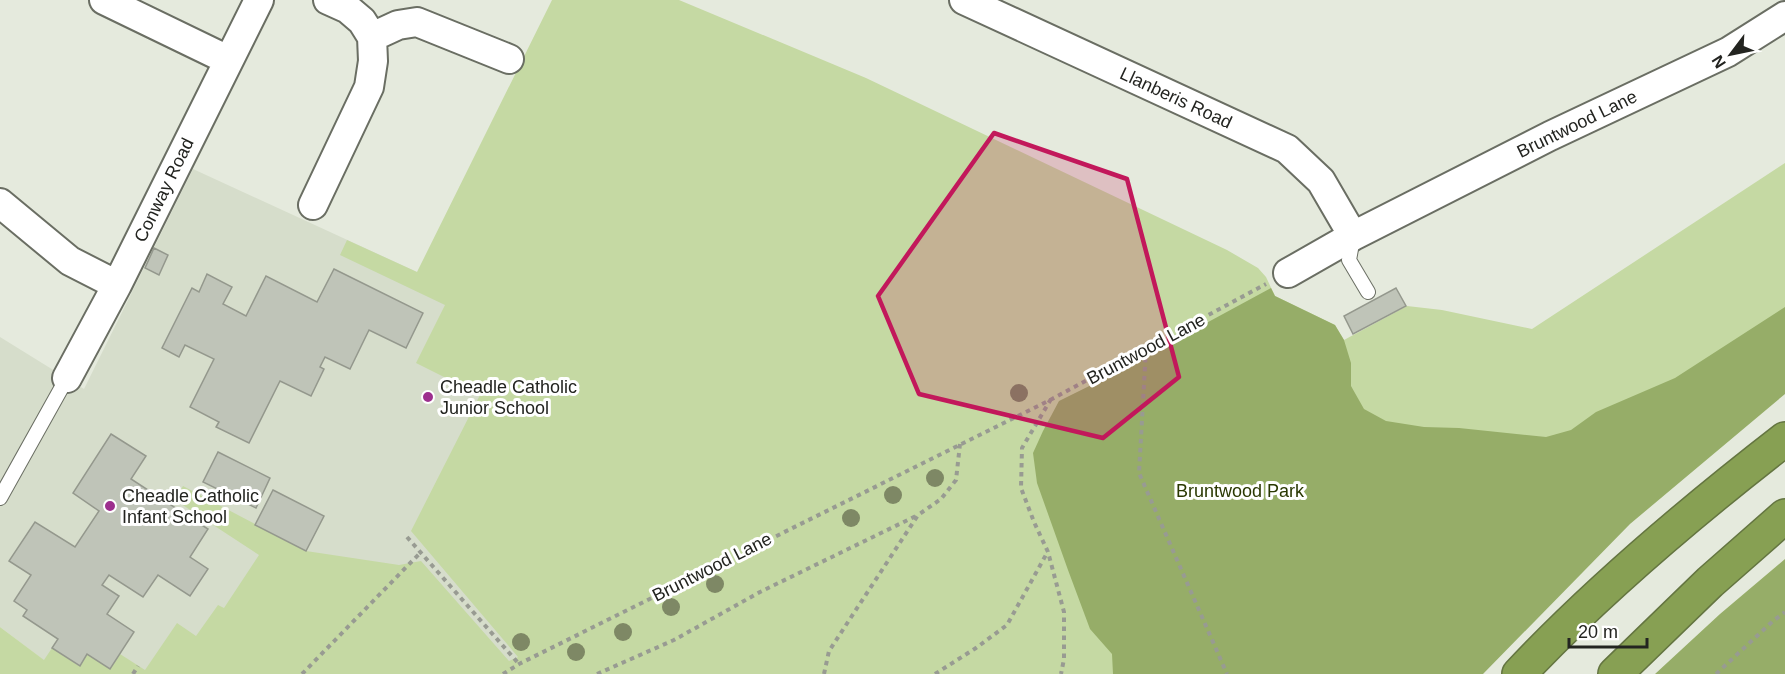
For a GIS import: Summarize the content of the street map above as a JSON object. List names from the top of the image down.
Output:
{
  "streets": {
    "street": ["Llanberis Road", "Bruntwood Lane", "Conway Road"]
  },
  "crossings": [
    ["Llanberis Road", "Bruntwood Lane"]
  ],
  "parks": ["Bruntwood Park"],
  "places": ["Cheadle Catholic Junior School", "Cheadle Catholic Infant School"],
  "scale_bar": "20 m",
  "north": "bottom left"
}
